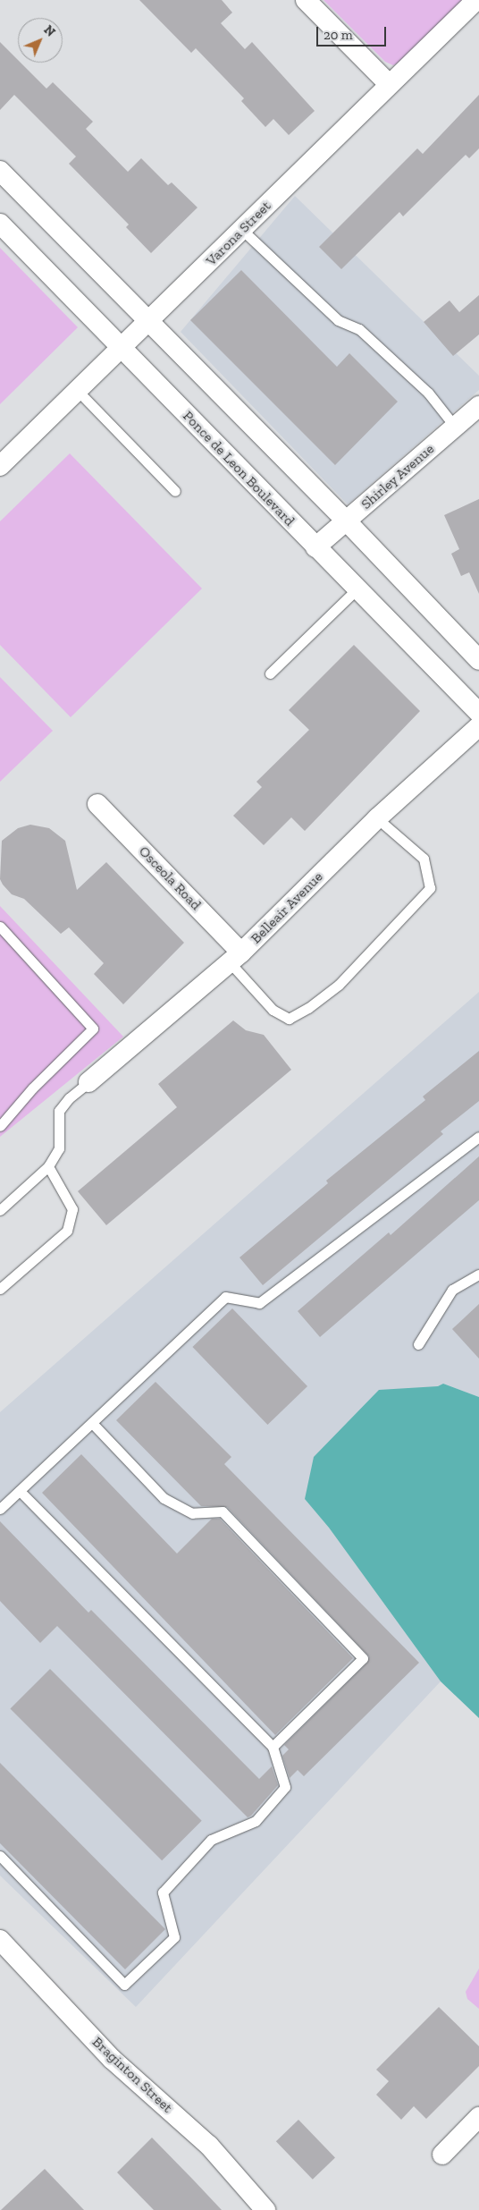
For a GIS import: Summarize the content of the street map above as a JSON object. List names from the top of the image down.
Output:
{
  "streets": {
    "street": [
      "Varona Street",
      "Ponce de Leon Boulevard",
      "Shirley Avenue",
      "Osceola Road",
      "Belleair Avenue",
      "Braginton Street"
    ]
  },
  "crossings": [
    ["Varona Street", "Ponce de Leon Boulevard"],
    ["Ponce de Leon Boulevard", "Shirley Avenue"],
    ["Osceola Road", "Belleair Avenue"]
  ],
  "scale_bar": "20 m",
  "north": "top right"
}
